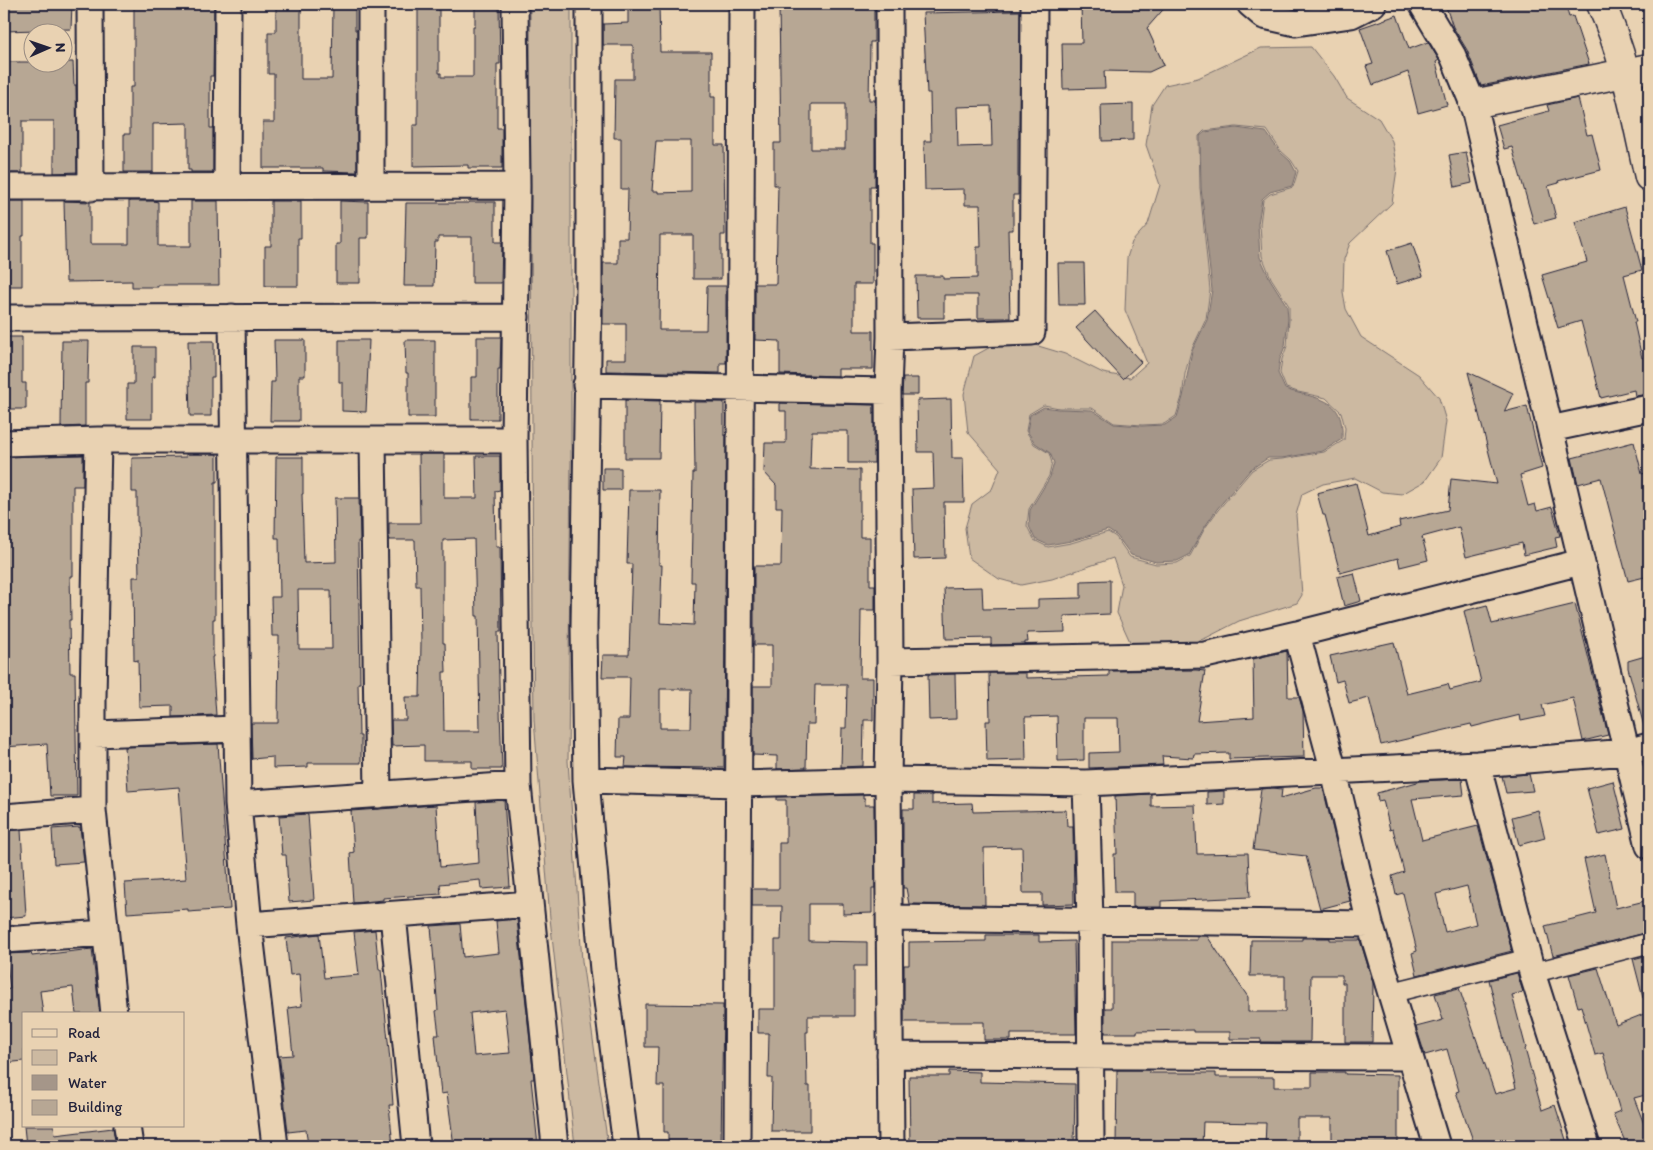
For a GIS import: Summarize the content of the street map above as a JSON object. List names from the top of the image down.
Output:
{
  "legend": [
    "Road",
    "Park",
    "Water",
    "Building"
  ],
  "north": "right"
}
